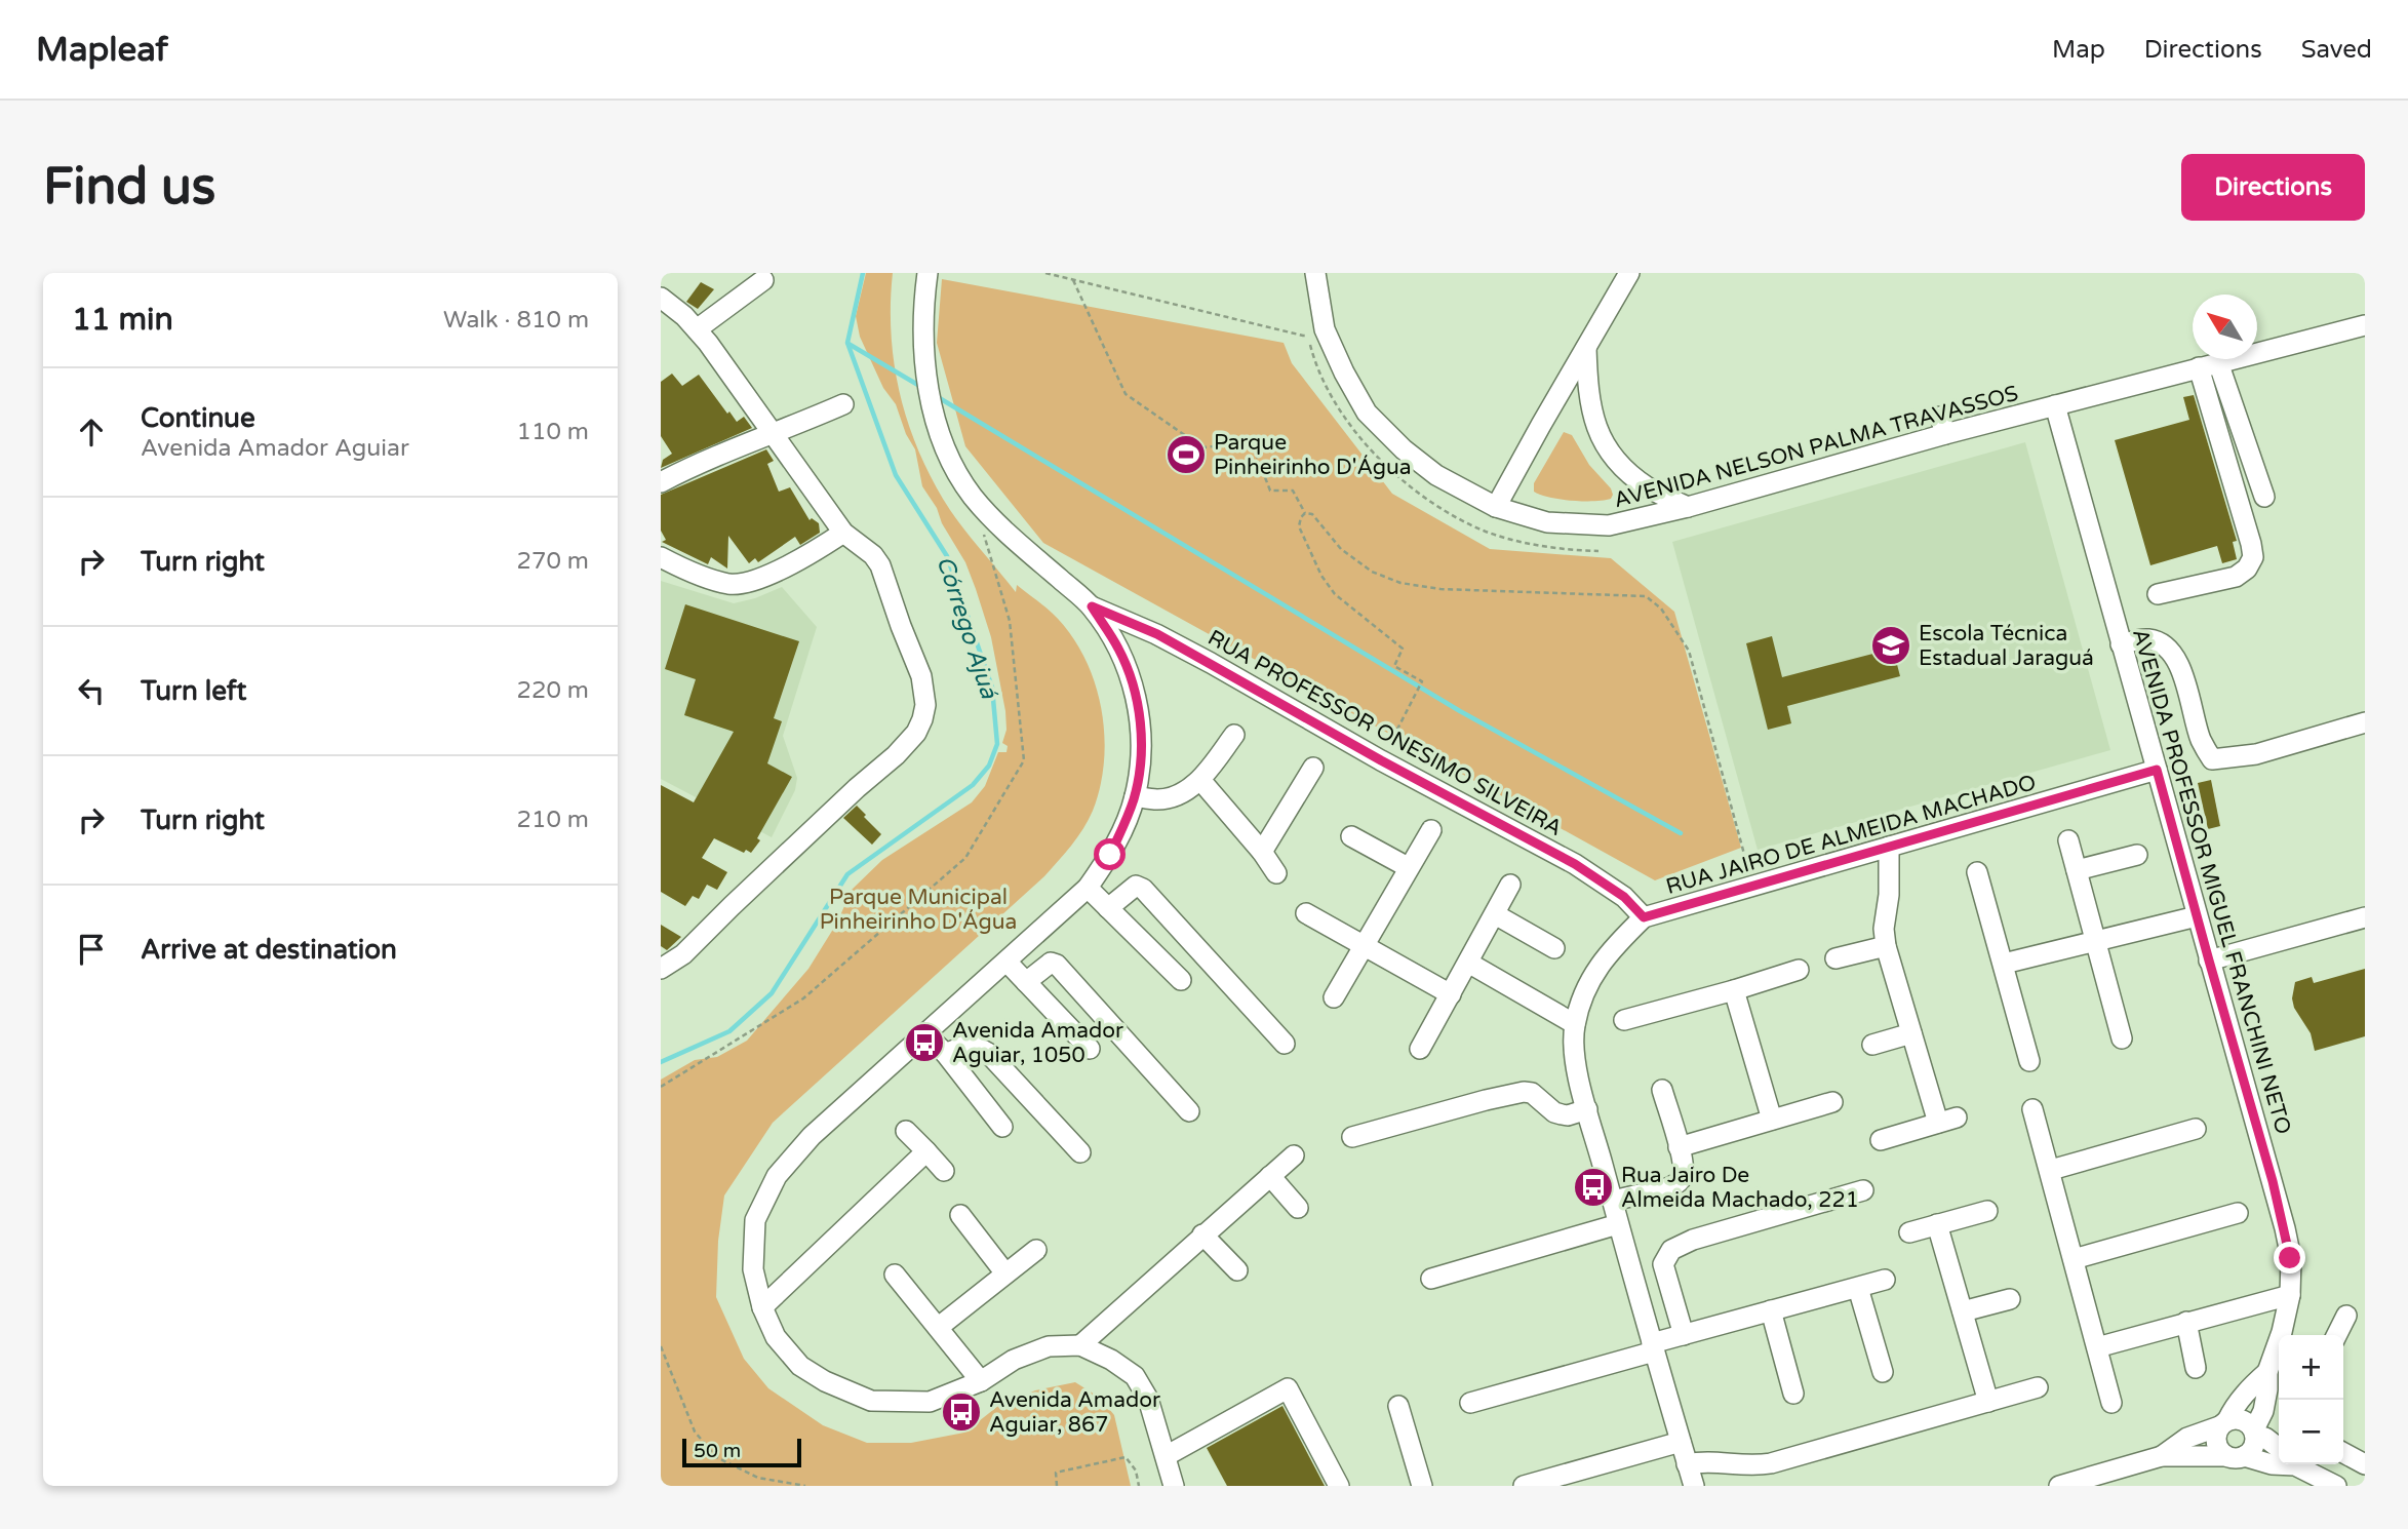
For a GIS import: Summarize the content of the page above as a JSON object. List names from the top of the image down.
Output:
{
  "streets": {
    "street": [
      "AVENIDA NELSON PALMA TRAVASSOS",
      "RUA PROFESSOR ONESIMO SILVEIRA",
      "RUA JAIRO DE ALMEIDA MACHADO",
      "AVENIDA PROFESSOR MIGUEL FRANCHINI NETO"
    ]
  },
  "crossings": [
    ["AVENIDA NELSON PALMA TRAVASSOS", "AVENIDA PROFESSOR MIGUEL FRANCHINI NETO"],
    ["RUA PROFESSOR ONESIMO SILVEIRA", "RUA JAIRO DE ALMEIDA MACHADO"],
    ["RUA JAIRO DE ALMEIDA MACHADO", "AVENIDA PROFESSOR MIGUEL FRANCHINI NETO"]
  ],
  "water": ["Córrego Ajuá"],
  "parks": ["Parque Municipal Pinheirinho D'Água"],
  "places": {
    "sports": ["Parque Pinheirinho D'Água"],
    "school or university": ["Escola Técnica Estadual Jaraguá"],
    "bus stop": ["Avenida Amador Aguiar, 1050", "Rua Jairo De Almeida Machado, 221", "Avenida Amador Aguiar, 867"]
  },
  "scale_bar": "50 m",
  "north": "top left",
  "page": {
    "header": "Mapleaf",
    "nav": ["Map", "Directions", "Saved"],
    "buttons": "Directions",
    "title": "Find us",
    "heading": ["11 min", "Walk · 810 m"],
    "list": [
      ["Continue", "Avenida Amador Aguiar", "110 m"],
      ["Turn right", "270 m"],
      ["Turn left", "220 m"],
      ["Turn right", "210 m"],
      "Arrive at destination"
    ],
    "map_buttons": ["+", "−"],
    "scale": "50 m"
  }
}
